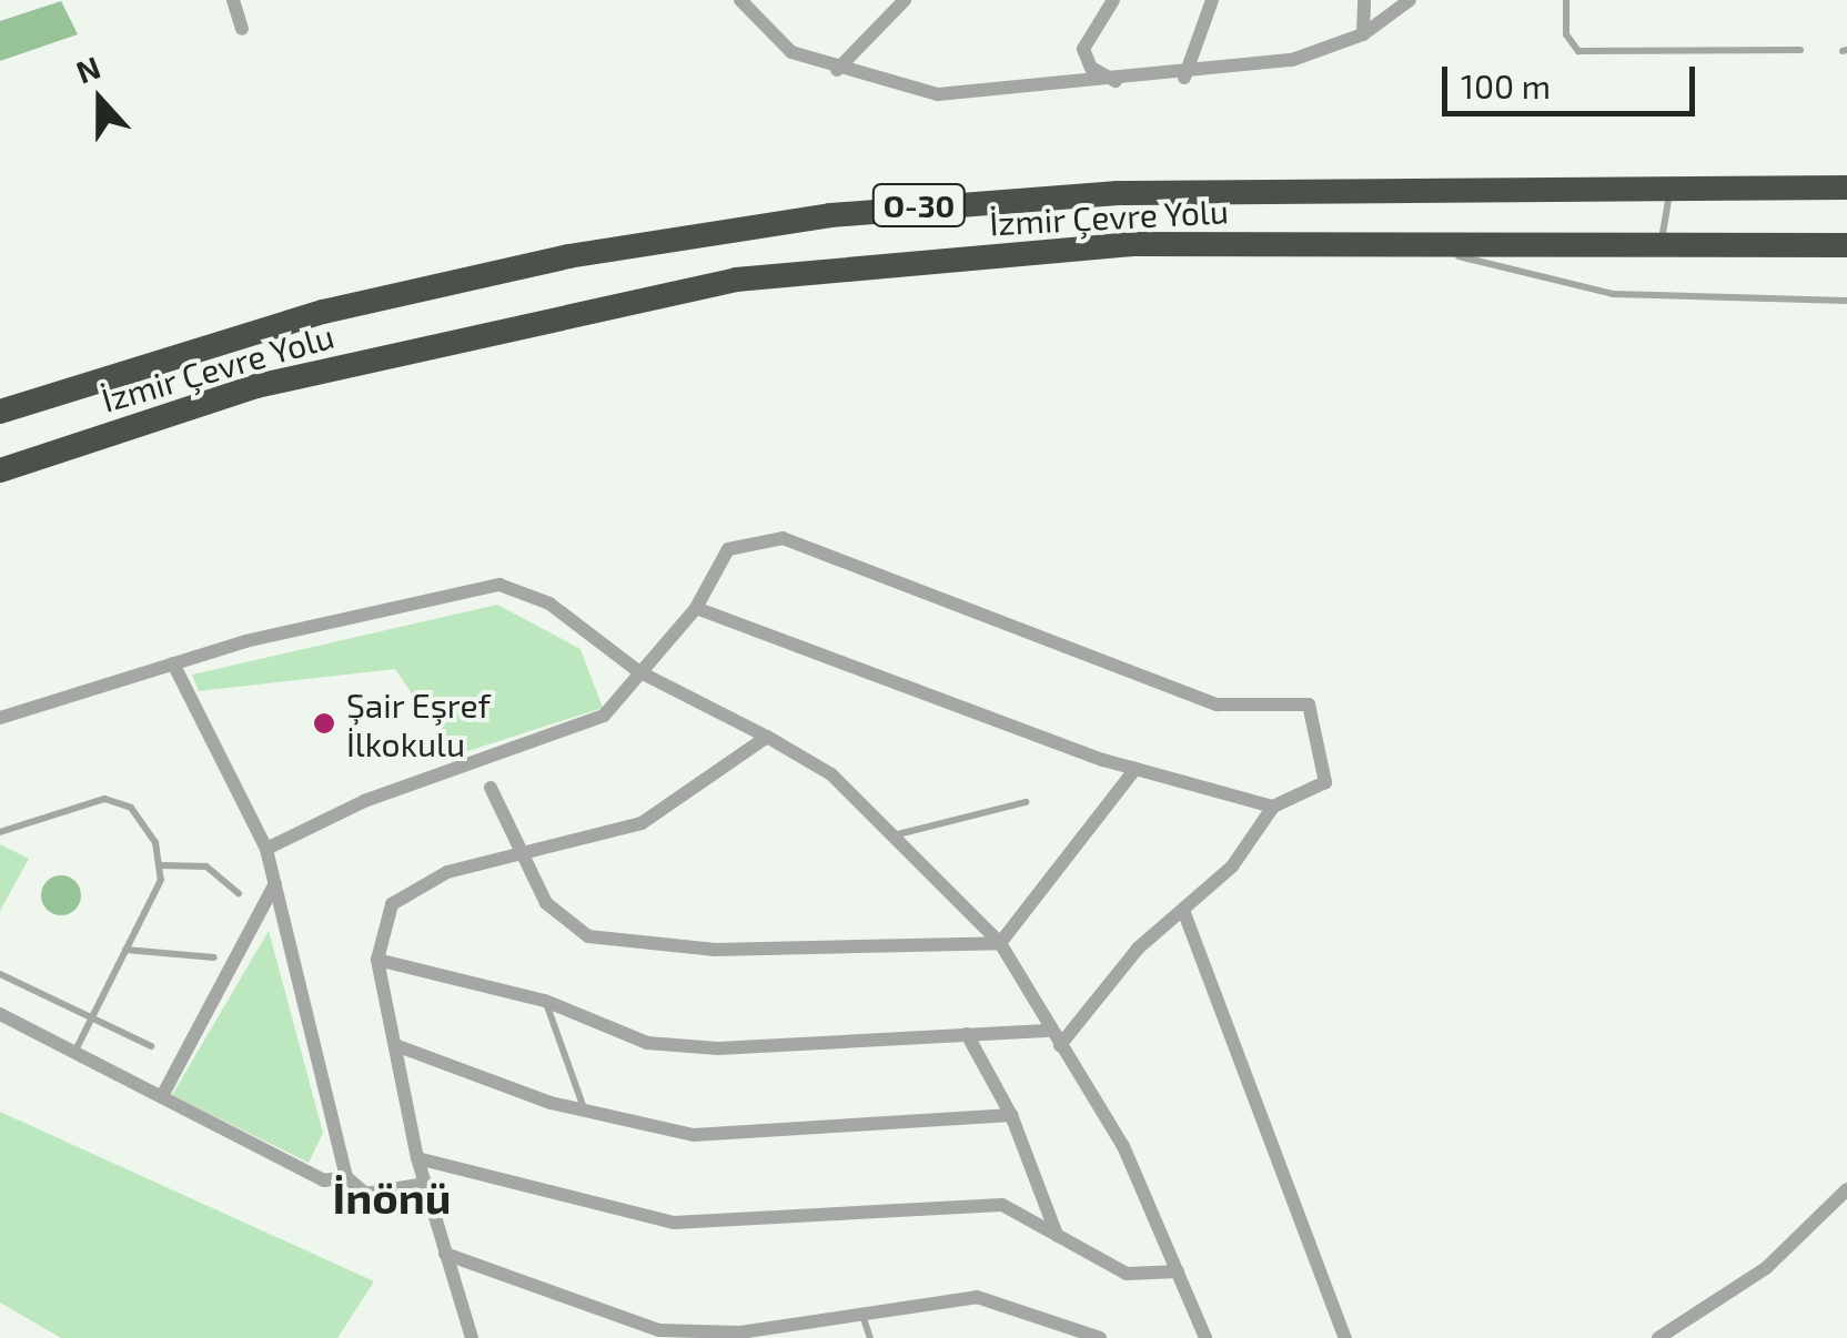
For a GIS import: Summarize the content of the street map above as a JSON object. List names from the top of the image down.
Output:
{
  "streets": {
    "highway": ["O-30", "İzmir Çevre Yolu"]
  },
  "districts": ["İnönü"],
  "places": ["Şair Eşref İlkokulu"],
  "scale_bar": "100 m",
  "north": "top"
}
